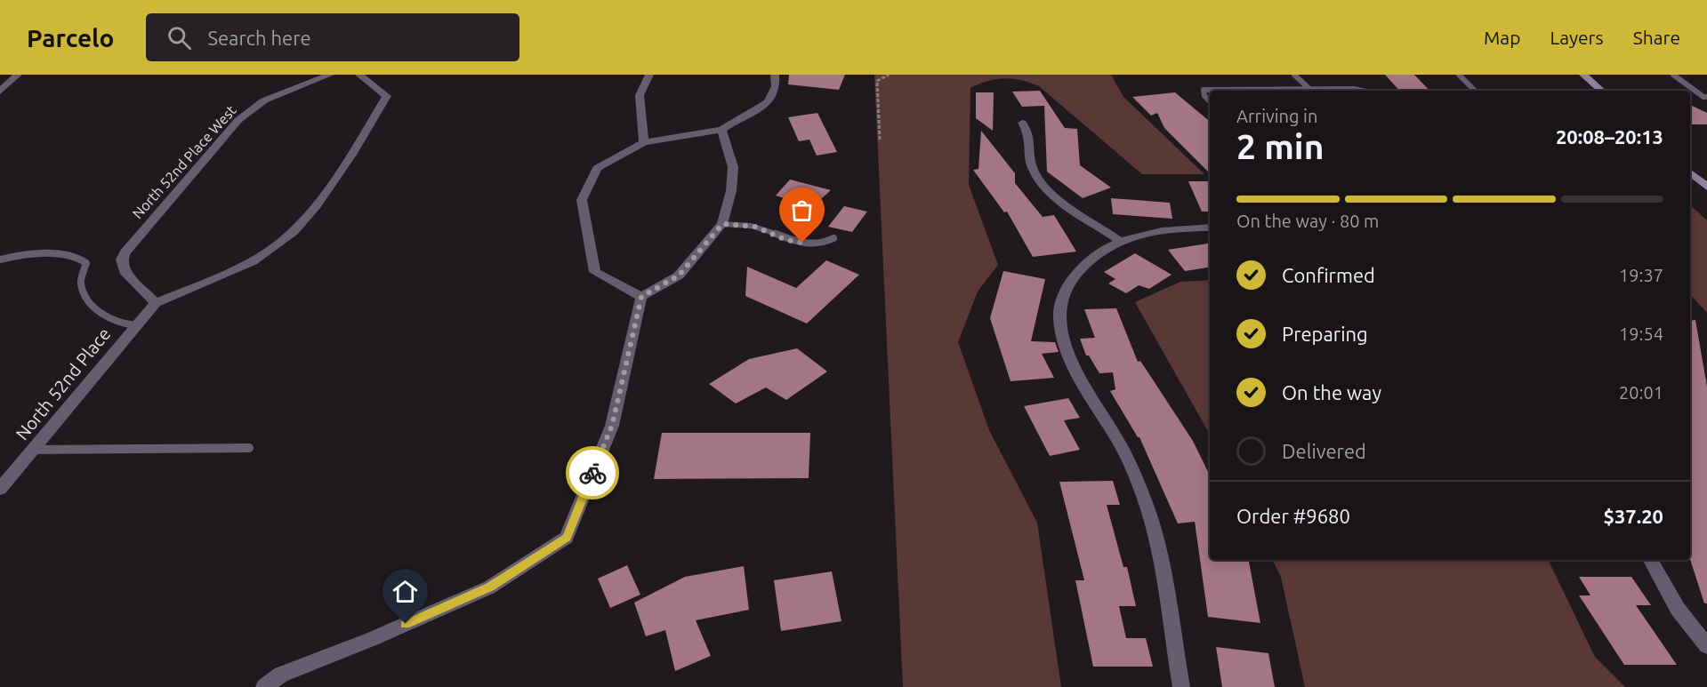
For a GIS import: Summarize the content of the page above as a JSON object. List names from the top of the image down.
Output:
{
  "streets": {
    "street": ["North 52nd Place West", "North 52nd Place"]
  },
  "crossings": [
    ["North 52nd Place West", "North 52nd Place"]
  ],
  "page": {
    "header": "Parcelo",
    "search": "Search here",
    "nav": ["Map", "Layers", "Share"],
    "heading": ["2 min", "Arriving in", "20:08–20:13"],
    "panel": ["Order #9680", "$37.20"],
    "bar": "On the way · 80 m",
    "list": [
      ["Confirmed", "19:37"],
      ["Preparing", "19:54"],
      ["On the way", "20:01"],
      "Delivered"
    ]
  }
}
